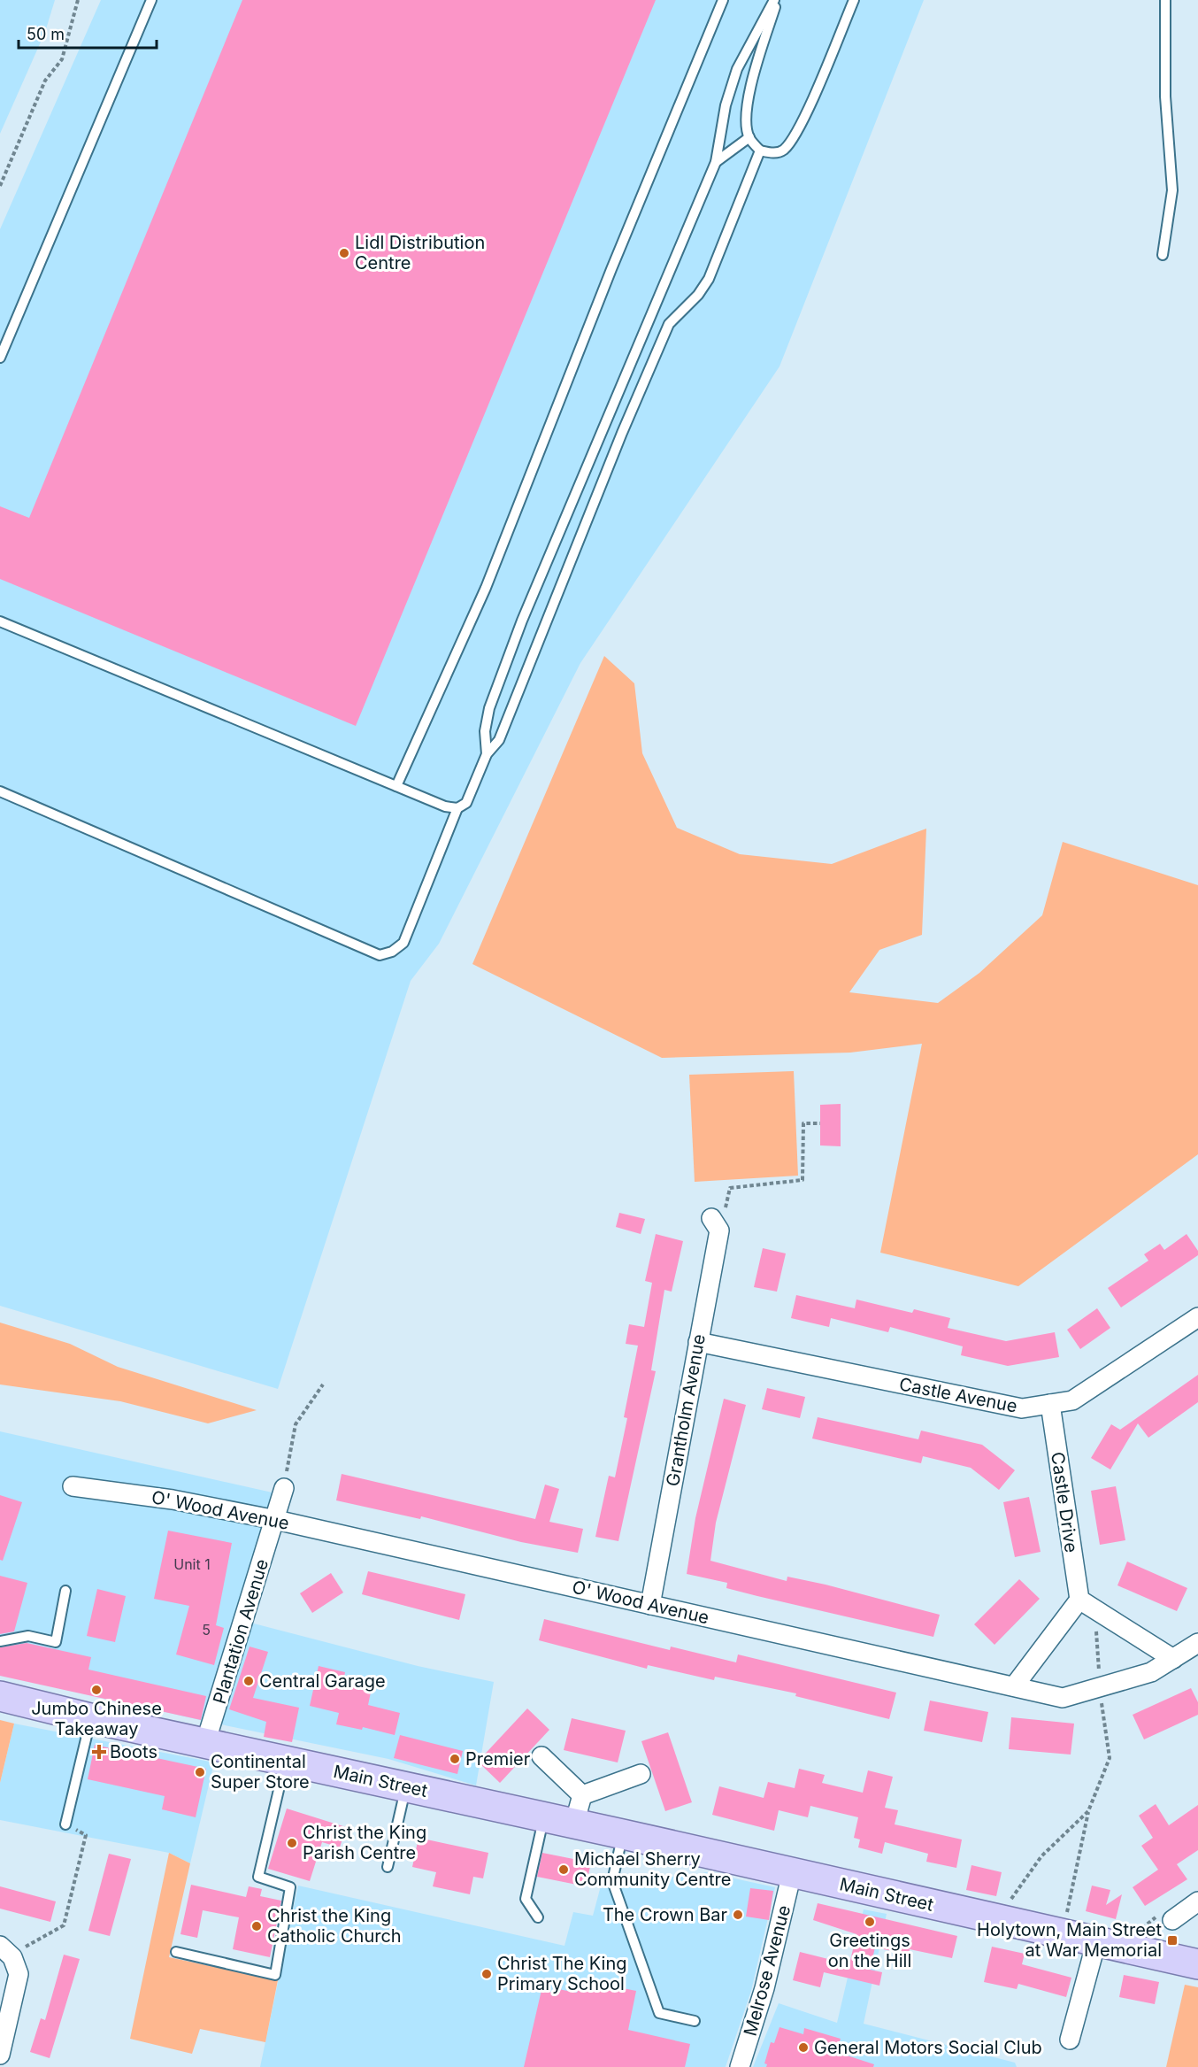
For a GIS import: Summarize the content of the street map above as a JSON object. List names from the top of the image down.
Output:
{
  "streets": {
    "main road": ["Main Street"],
    "street": [
      "Castle Avenue",
      "Grantholm Avenue",
      "Castle Drive",
      "O' Wood Avenue",
      "Plantation Avenue",
      "Melrose Avenue"
    ]
  },
  "crossings": [
    ["Castle Avenue", "Grantholm Avenue"],
    ["Castle Avenue", "Castle Drive"],
    ["Grantholm Avenue", "O' Wood Avenue"],
    ["O' Wood Avenue", "Plantation Avenue"],
    ["Plantation Avenue", "Main Street"],
    ["Main Street", "Melrose Avenue"]
  ],
  "places": {
    "other": [
      "Lidl Distribution Centre",
      "Central Garage",
      "Jumbo Chinese Takeaway",
      "Premier",
      "Continental Super Store",
      "Christ the King Parish Centre",
      "Michael Sherry Community Centre",
      "The Crown Bar",
      "Greetings on the Hill",
      "Christ the King Catholic Church",
      "Christ The King Primary School",
      "General Motors Social Club"
    ],
    "health": ["Boots"],
    "transit": ["Holytown, Main Street at War Memorial"]
  },
  "house_numbers": ["Unit 1", "5"],
  "scale_bar": "50 m"
}
